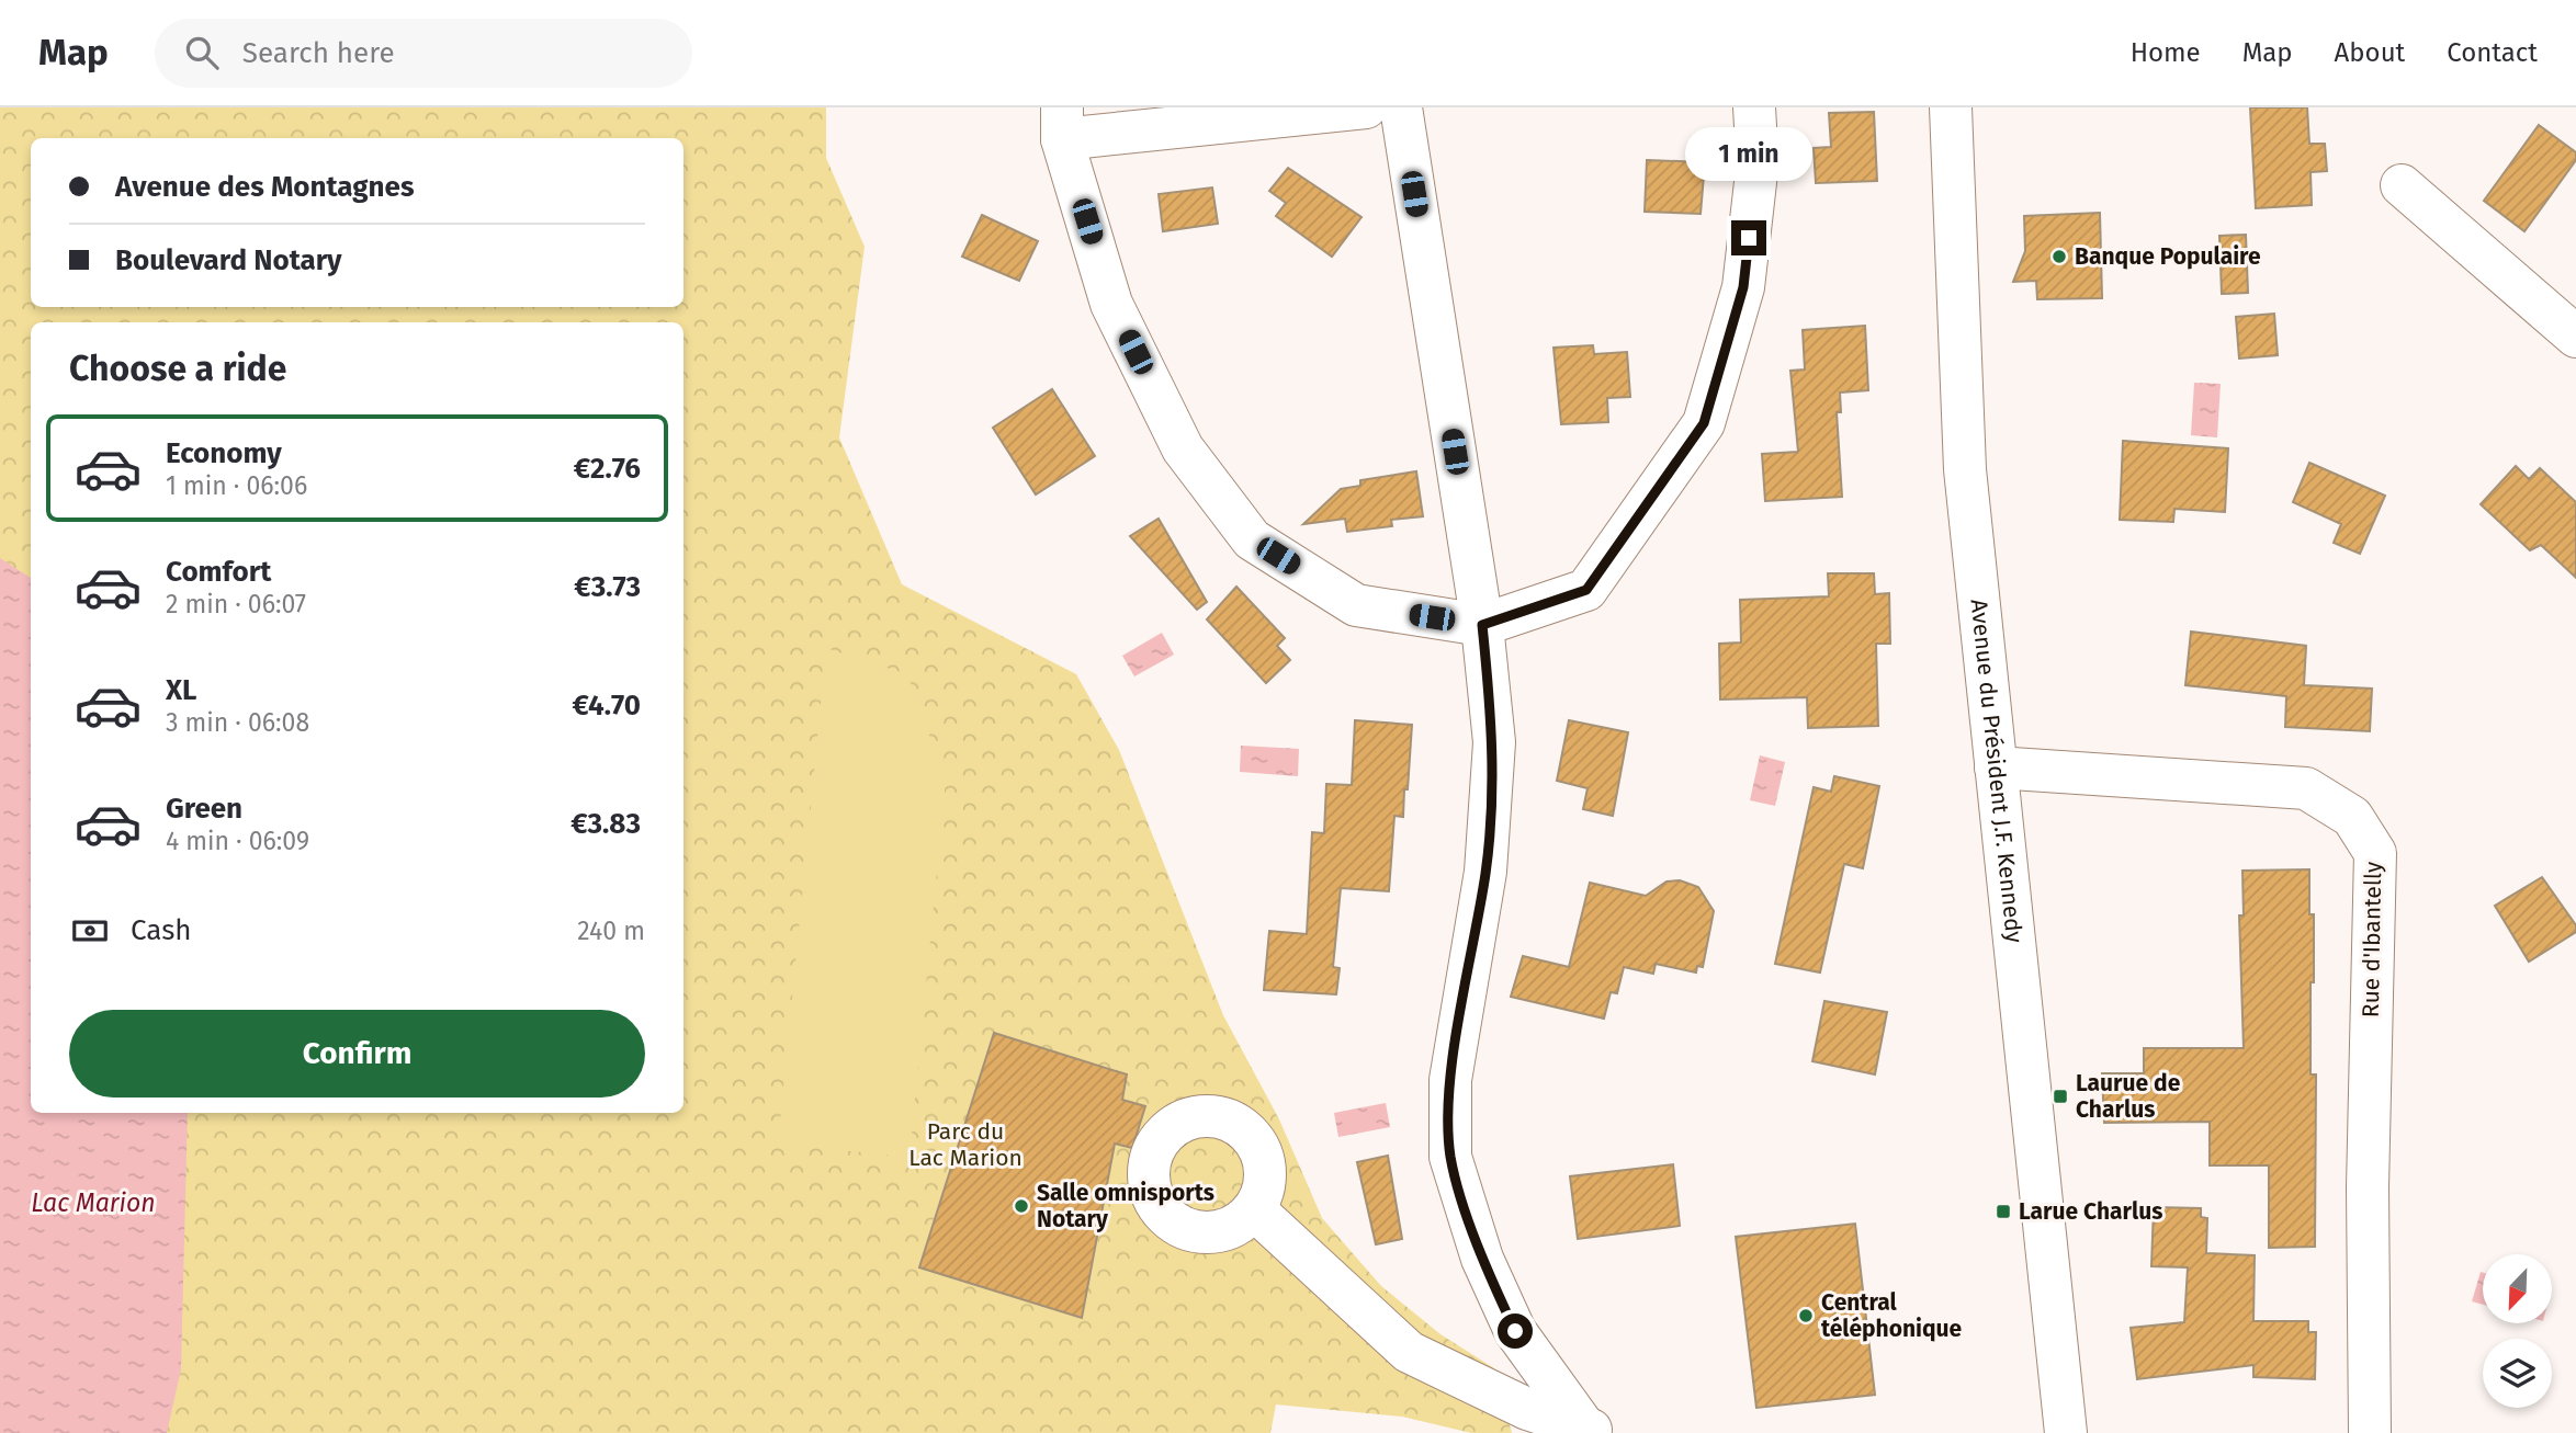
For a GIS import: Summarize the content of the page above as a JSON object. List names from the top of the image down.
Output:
{
  "streets": {
    "street": ["Avenue du Président J.F. Kennedy", "Rue d'Ibantelly"]
  },
  "crossings": [
    ["Avenue du Président J.F. Kennedy", "Rue d'Ibantelly"]
  ],
  "water": ["Lac Marion"],
  "parks": ["Parc du Lac Marion"],
  "places": {
    "other": ["Banque Populaire", "Salle omnisports Notary", "Central téléphonique"],
    "transit": ["Laurue de Charlus", "Larue Charlus"]
  },
  "north": "bottom left",
  "page": {
    "header": "Map",
    "search": "Search here",
    "nav": [
      "Home",
      "Map",
      "About",
      "Contact"
    ],
    "bubble": "1 min",
    "banner": ["Avenue des Montagnes", "Boulevard Notary"],
    "heading": "Choose a ride",
    "list": [
      {
        "name": "Economy",
        "note": "1 min · 06:06",
        "value": "€2.76"
      },
      {
        "name": "Comfort",
        "note": "2 min · 06:07",
        "value": "€3.73"
      },
      {
        "name": "XL",
        "note": "3 min · 06:08",
        "value": "€4.70"
      },
      {
        "name": "Green",
        "note": "4 min · 06:09",
        "value": "€3.83"
      }
    ],
    "pay": ["Cash", "240 m"],
    "buttons": "Confirm"
  }
}
